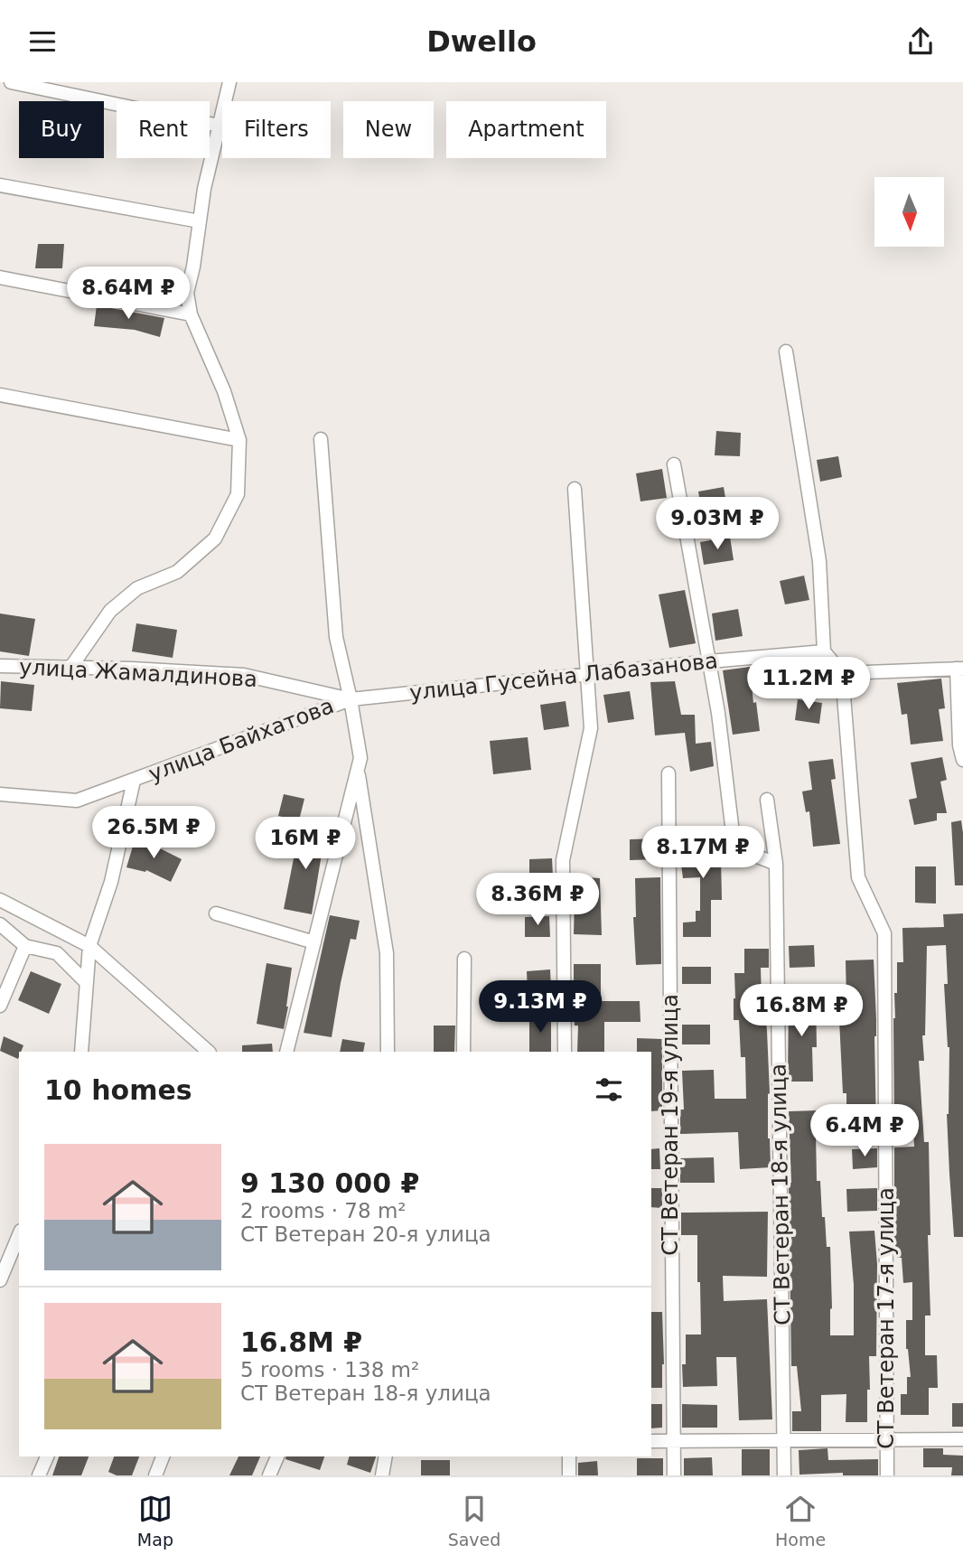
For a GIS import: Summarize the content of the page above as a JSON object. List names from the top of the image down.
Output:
{
  "streets": {
    "street": [
      "улица Жамалдинова",
      "улица Гусейна Лабазанова",
      "улица Байхатова",
      "СТ Ветеран 19-я улица",
      "СТ Ветеран 18-я улица",
      "СТ Ветеран 17-я улица"
    ]
  },
  "crossings": [
    ["улица Жамалдинова", "улица Гусейна Лабазанова"],
    ["улица Жамалдинова", "улица Байхатова"],
    ["улица Гусейна Лабазанова", "улица Байхатова"]
  ],
  "north": "bottom",
  "page": {
    "header": "Dwello",
    "chip": [
      "Buy",
      "Rent",
      "Filters",
      "New",
      "Apartment"
    ],
    "price": [
      "8.64M ₽",
      "9.03M ₽",
      "11.2M ₽",
      "26.5M ₽",
      "16M ₽",
      "8.17M ₽",
      "8.36M ₽",
      "9.13M ₽",
      "16.8M ₽",
      "6.4M ₽"
    ],
    "heading": "10 homes",
    "list": [
      {
        "name": "9 130 000 ₽",
        "note": "2 rooms · 78 m² · СТ Ветеран 20-я улица"
      },
      {
        "name": "16.8M ₽",
        "note": "5 rooms · 138 m² · СТ Ветеран 18-я улица"
      }
    ],
    "tabs": ["Map", "Saved", "Home"]
  }
}
